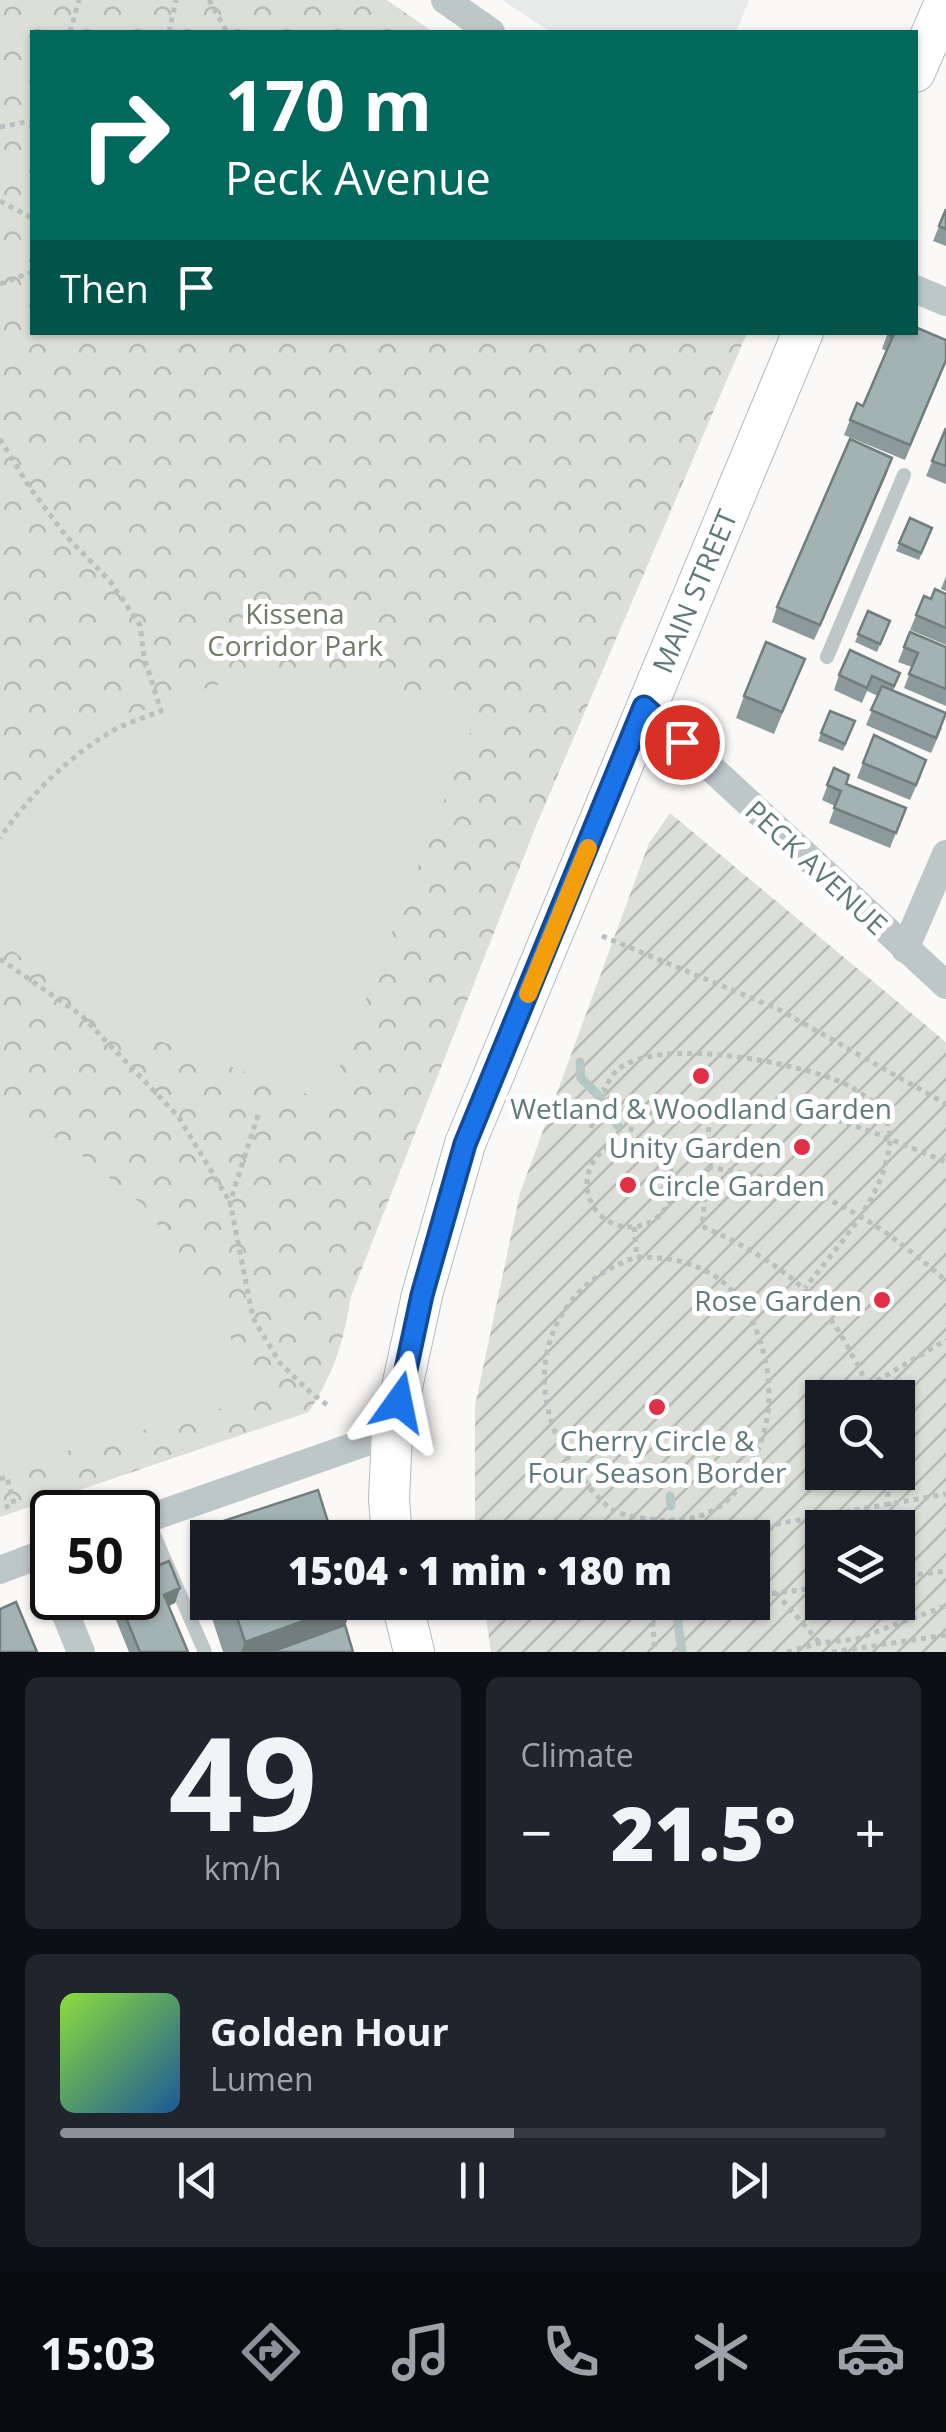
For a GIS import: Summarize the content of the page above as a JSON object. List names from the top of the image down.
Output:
{
  "streets": {
    "main road": ["MAIN STREET"],
    "street": ["PECK AVENUE"]
  },
  "crossings": [
    ["MAIN STREET", "PECK AVENUE"]
  ],
  "parks": ["Kissena Corridor Park"],
  "places": [
    "Wetland & Woodland Garden",
    "Unity Garden",
    "Circle Garden",
    "Rose Garden",
    "Cherry Circle & Four Season Border"
  ],
  "page": {
    "turn": ["170 m", "Peck Avenue"],
    "then": "Then",
    "limit": "50",
    "trip": "15:04 · 1 min · 180 m",
    "tile": [
      ["49", "km/h"],
      "Climate"
    ],
    "heat": ["−", "21.5°", "+"],
    "song": ["Golden Hour", "Lumen"],
    "tabs": "15:03"
  }
}
